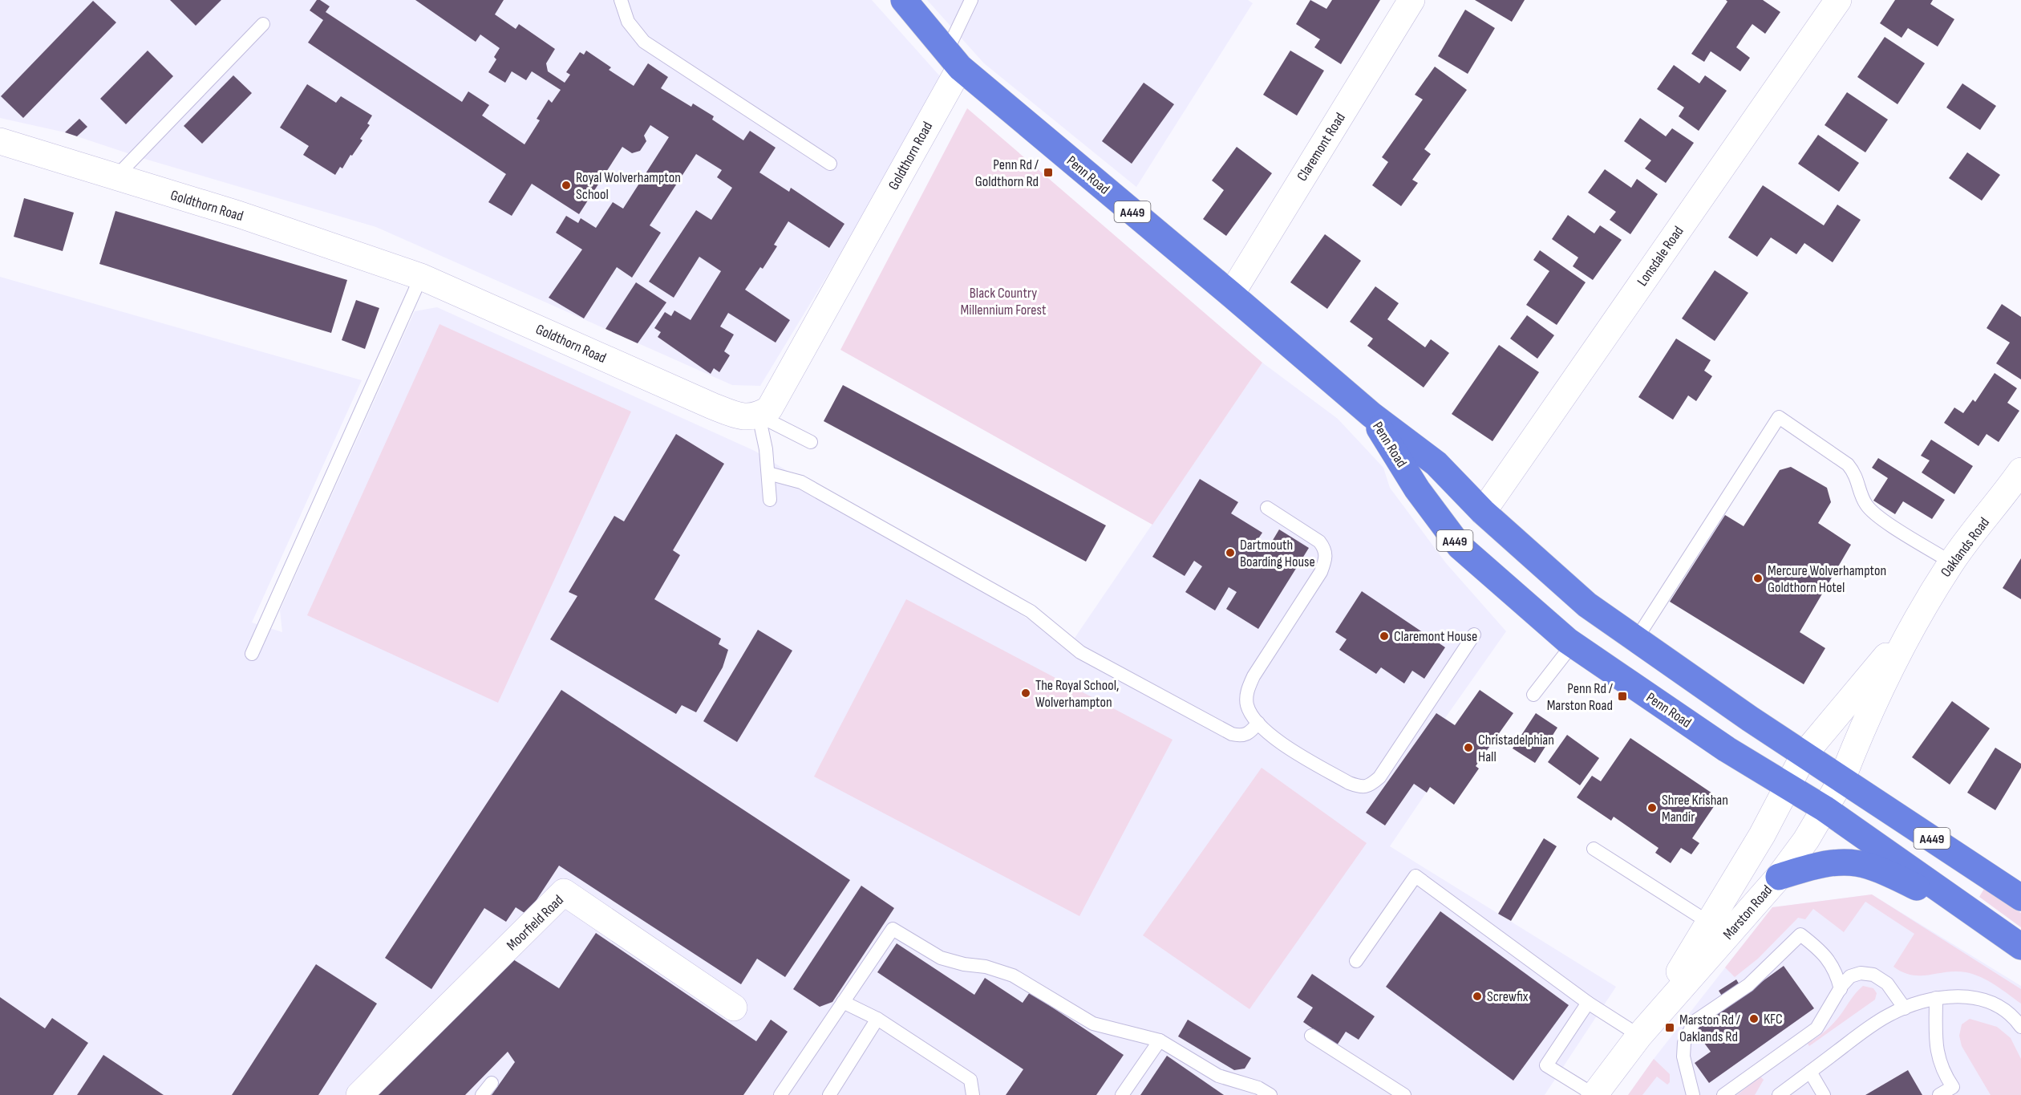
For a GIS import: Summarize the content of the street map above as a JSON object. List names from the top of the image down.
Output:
{
  "streets": {
    "highway": ["Penn Road", "A449"],
    "street": [
      "Claremont Road",
      "Goldthorn Road",
      "Lonsdale Road",
      "Oaklands Road",
      "Marston Road",
      "Moorfield Road"
    ]
  },
  "crossings": [
    ["Claremont Road", "Penn Road"],
    ["Goldthorn Road", "Penn Road"],
    ["Penn Road", "Lonsdale Road"],
    ["Penn Road", "Oaklands Road"],
    ["Penn Road", "Marston Road"],
    ["Oaklands Road", "Marston Road"]
  ],
  "parks": ["Black Country Millennium Forest"],
  "places": {
    "transit": ["Penn Rd / Goldthorn Rd", "Penn Rd / Marston Road", "Marston Rd / Oaklands Rd"],
    "other": [
      "Royal Wolverhampton School",
      "Dartmouth Boarding House",
      "Mercure Wolverhampton Goldthorn Hotel",
      "Claremont House",
      "The Royal School, Wolverhampton",
      "Christadelphian Hall",
      "Shree Krishan Mandir",
      "Screwfix",
      "KFC"
    ]
  }
}
